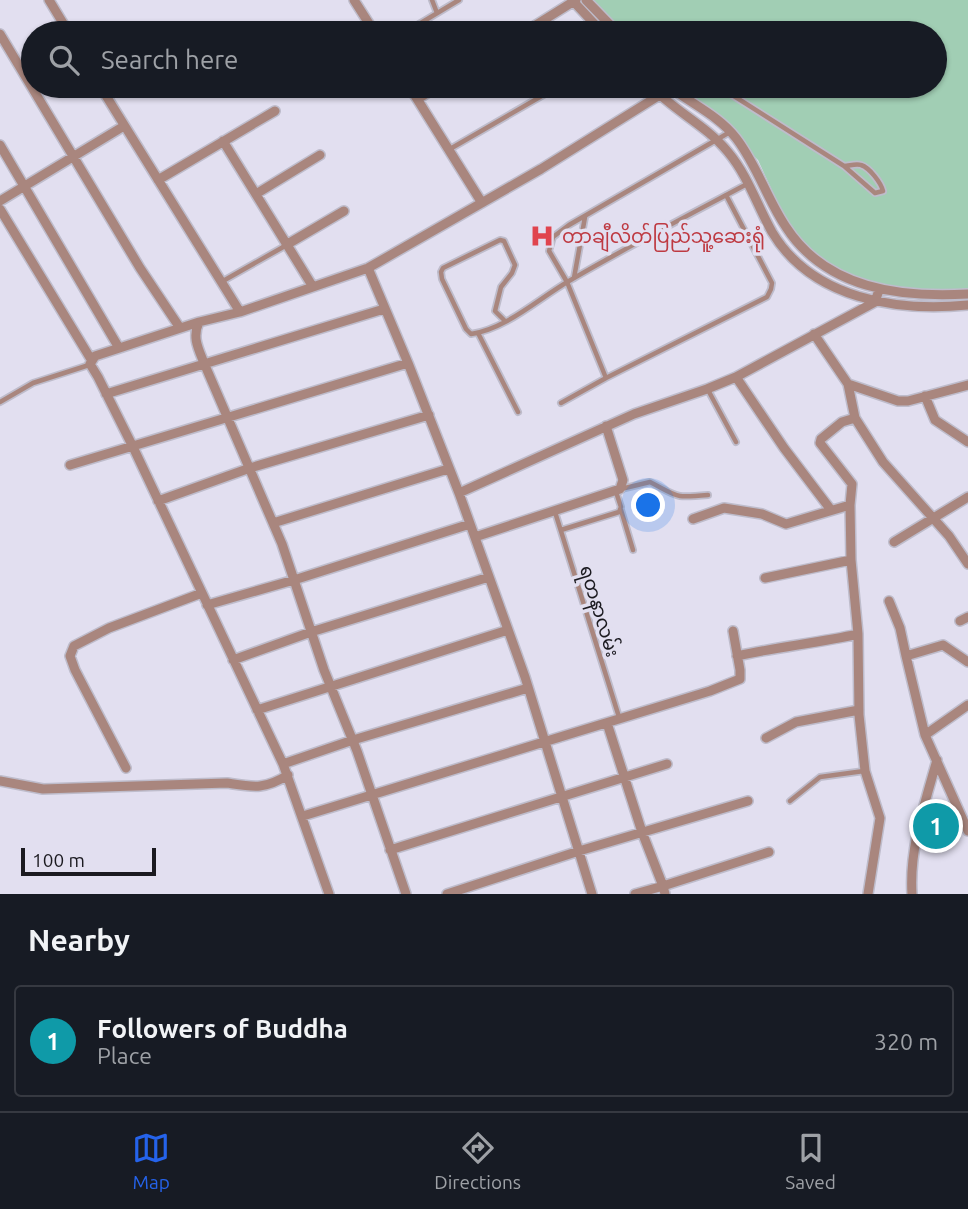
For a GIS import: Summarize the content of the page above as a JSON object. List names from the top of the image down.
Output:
{
  "streets": {
    "lane": ["ရတနာလမ်း"]
  },
  "places": {
    "hospital": ["တာချီလိတ်ပြည်သူ့ဆေးရုံ"]
  },
  "scale_bar": "100 m",
  "page": {
    "search": "Search here",
    "pins": "1",
    "scale": "100 m",
    "heading": "Nearby",
    "list": [
      {
        "mark": "1",
        "name": "Followers of Buddha",
        "note": "Place",
        "value": "320 m"
      }
    ],
    "nav": ["Map", "Directions", "Saved"]
  }
}
